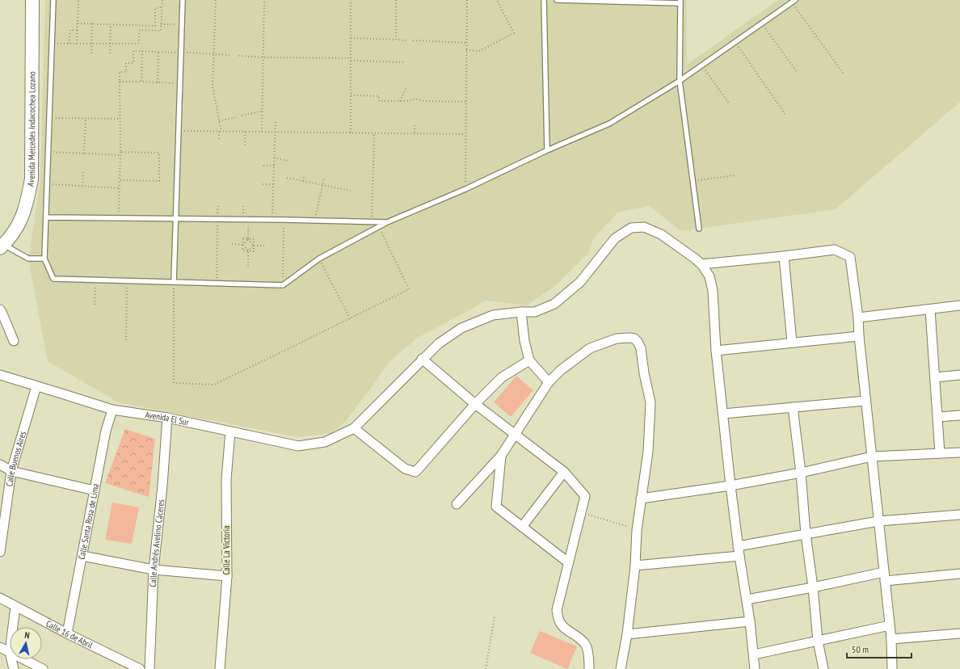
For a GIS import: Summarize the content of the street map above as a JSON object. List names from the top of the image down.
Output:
{
  "streets": {
    "street": [
      "Avenida Mercedes Indacochea Lozano",
      "Avenida El Sur",
      "Calle Buenos Aires",
      "Calle Santa Rosa de Lima",
      "Calle Andrés Avelino Cáceres",
      "Calle La Victoria",
      "Calle 16 de Abril"
    ]
  },
  "crossings": [
    ["Avenida El Sur", "Calle Buenos Aires"],
    ["Avenida El Sur", "Calle Santa Rosa de Lima"],
    ["Avenida El Sur", "Calle Andrés Avelino Cáceres"],
    ["Avenida El Sur", "Calle La Victoria"],
    ["Calle Santa Rosa de Lima", "Calle 16 de Abril"]
  ],
  "scale_bar": "50 m",
  "north": "top"
}
